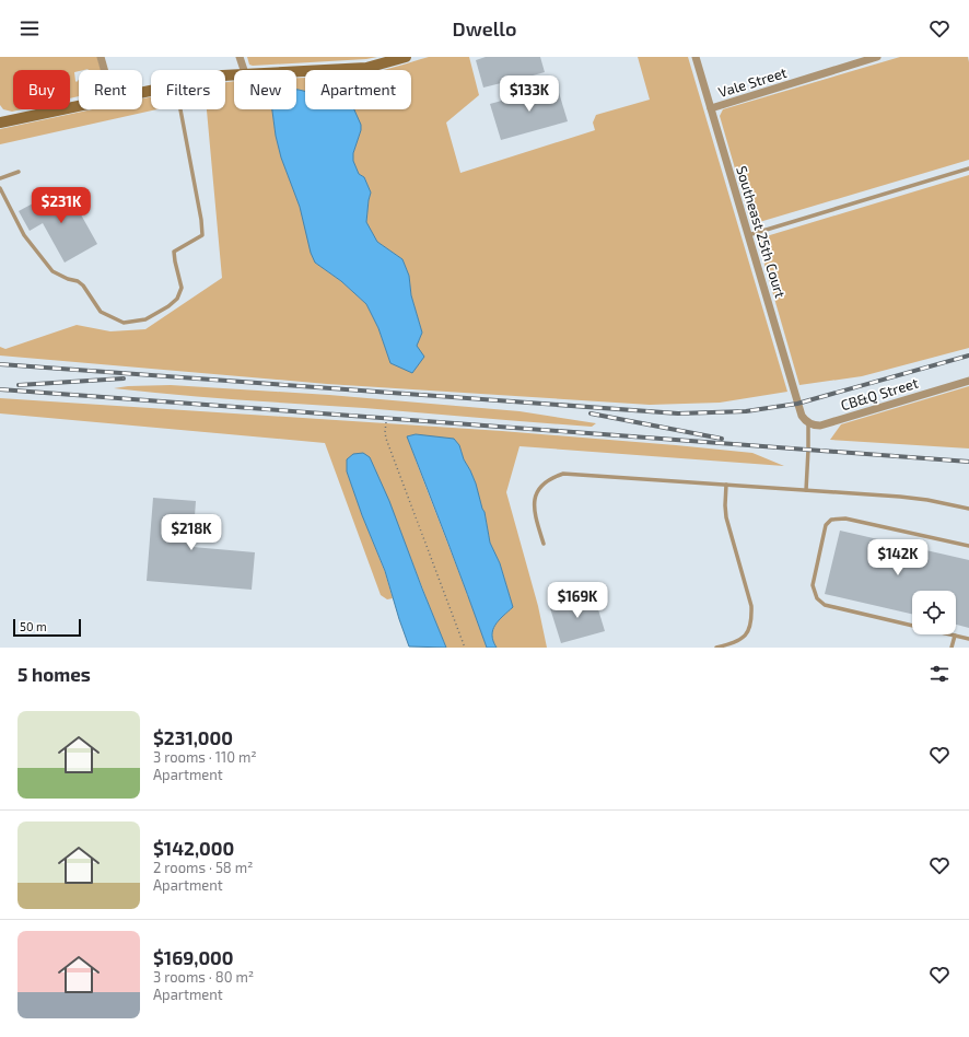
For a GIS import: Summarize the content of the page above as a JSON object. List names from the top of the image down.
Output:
{
  "streets": {
    "street": ["Vale Street", "Southeast 25th Court", "CB&Q Street"]
  },
  "crossings": [
    ["Vale Street", "Southeast 25th Court"],
    ["Southeast 25th Court", "CB&Q Street"]
  ],
  "scale_bar": "50 m",
  "page": {
    "header": "Dwello",
    "chip": [
      "Buy",
      "Rent",
      "Filters",
      "New",
      "Apartment"
    ],
    "price": [
      "$133K",
      "$231K",
      "$218K",
      "$142K",
      "$169K"
    ],
    "scale": "50 m",
    "heading": "5 homes",
    "list": [
      {
        "name": "$231,000",
        "note": "3 rooms · 110 m² · Apartment"
      },
      {
        "name": "$142,000",
        "note": "2 rooms · 58 m² · Apartment"
      },
      {
        "name": "$169,000",
        "note": "3 rooms · 80 m² · Apartment"
      }
    ]
  }
}
